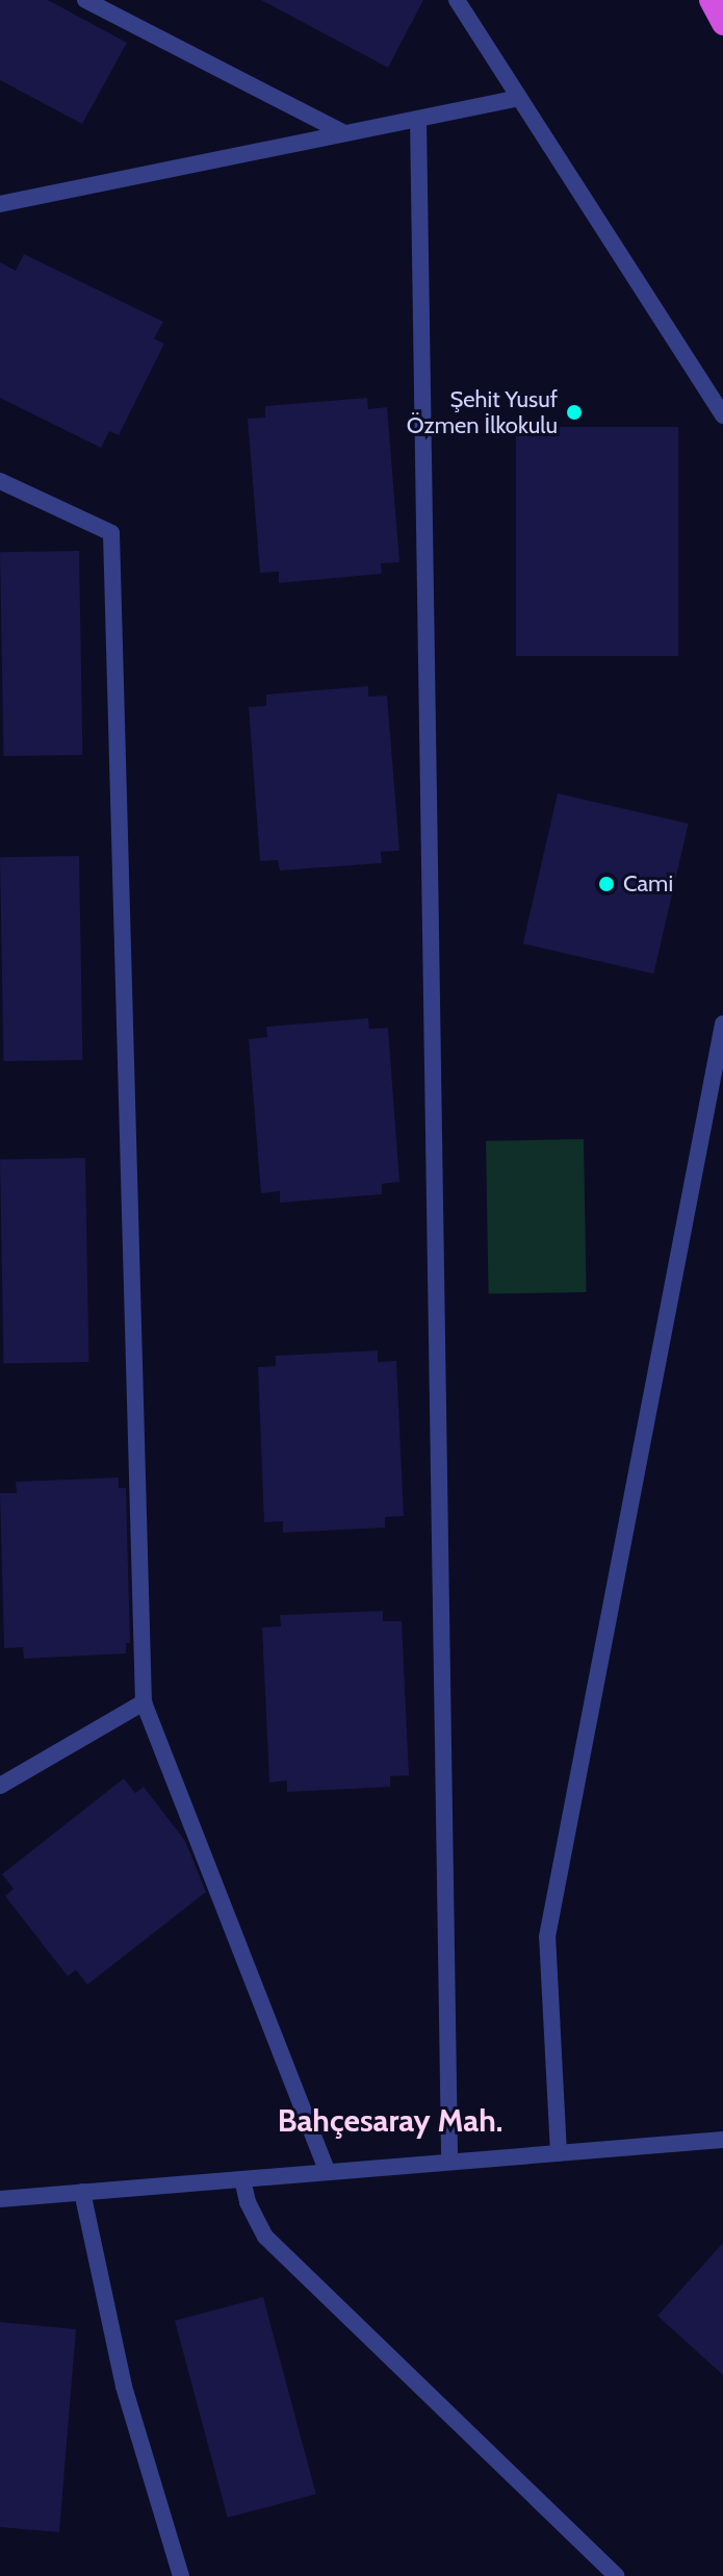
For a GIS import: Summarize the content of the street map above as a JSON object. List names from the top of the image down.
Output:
{
  "districts": ["Bahçesaray Mah."],
  "places": ["Şehit Yusuf Özmen İlkokulu", "Cami"]
}
